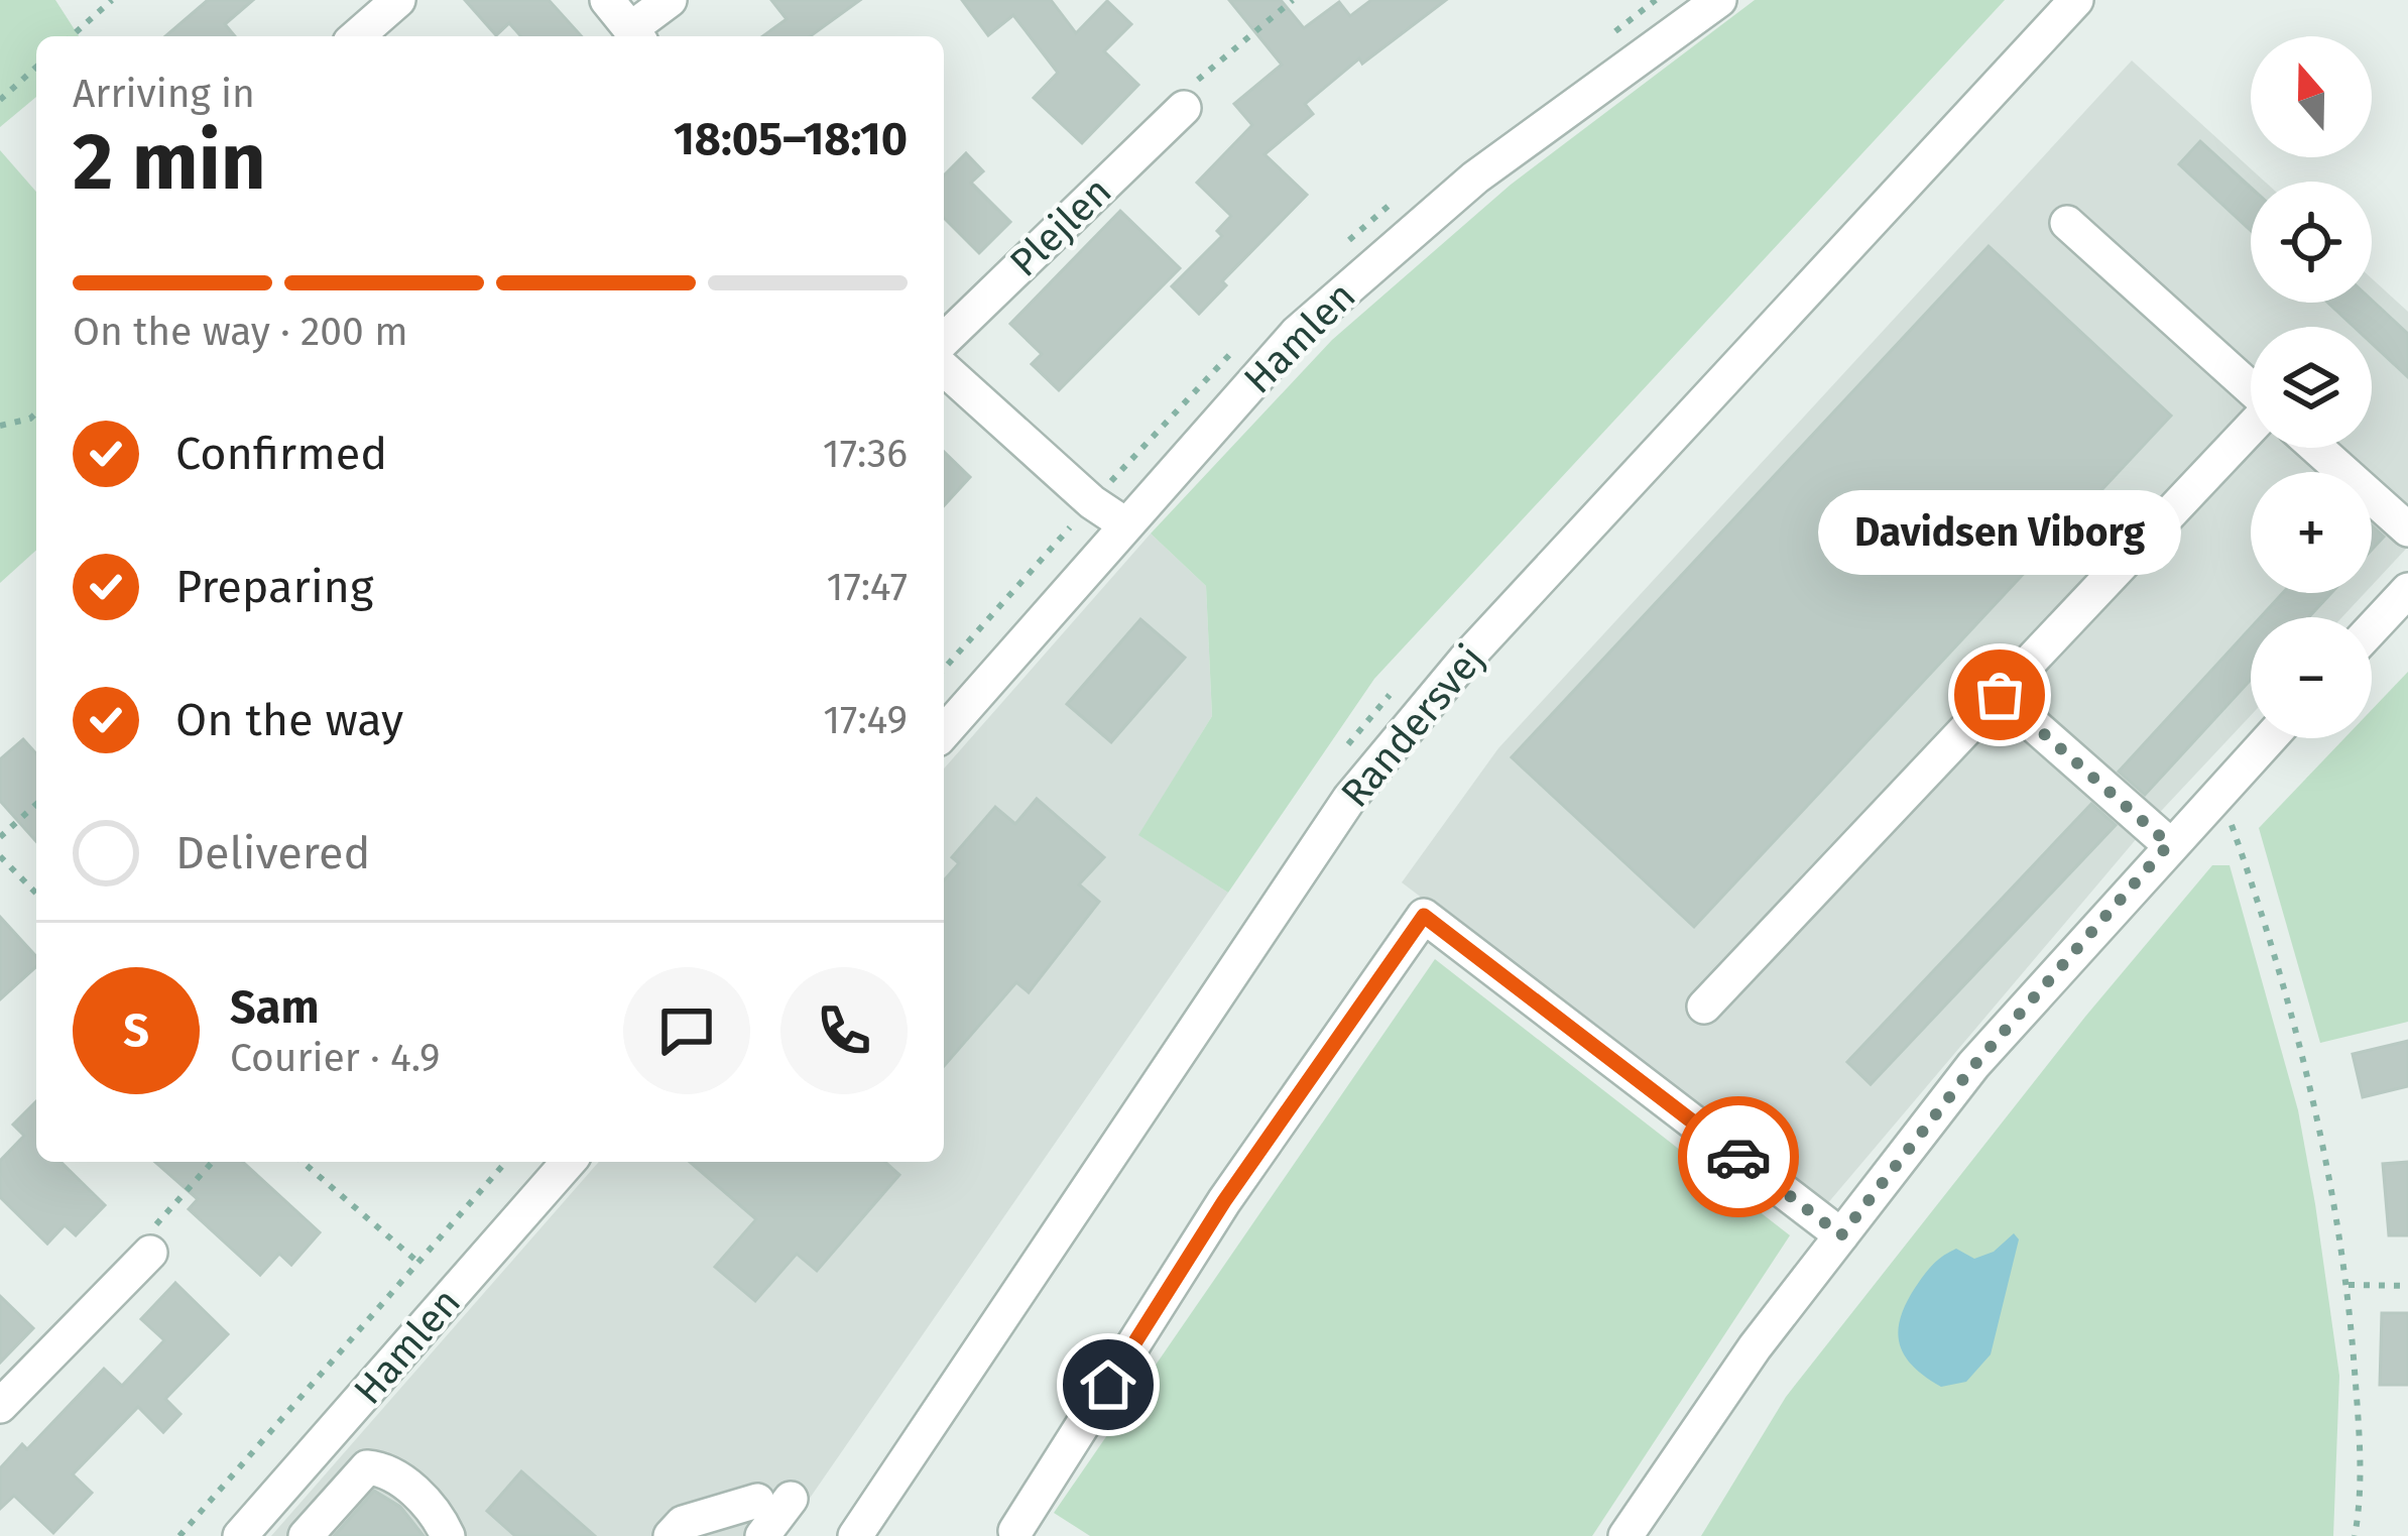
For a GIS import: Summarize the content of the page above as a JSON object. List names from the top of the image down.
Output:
{
  "streets": {
    "street": ["Plejlen", "Hamlen", "Randersvej"]
  },
  "places": ["Davidsen Viborg"],
  "north": "top",
  "page": {
    "map_buttons": ["+", "−"],
    "heading": ["2 min", "Arriving in", "18:05–18:10"],
    "panel": ["Sam", "Courier · 4.9"],
    "bar": "On the way · 200 m",
    "list": [
      ["Confirmed", "17:36"],
      ["Preparing", "17:47"],
      ["On the way", "17:49"],
      "Delivered"
    ],
    "bubble": "Davidsen Viborg",
    "round": "S"
  }
}
